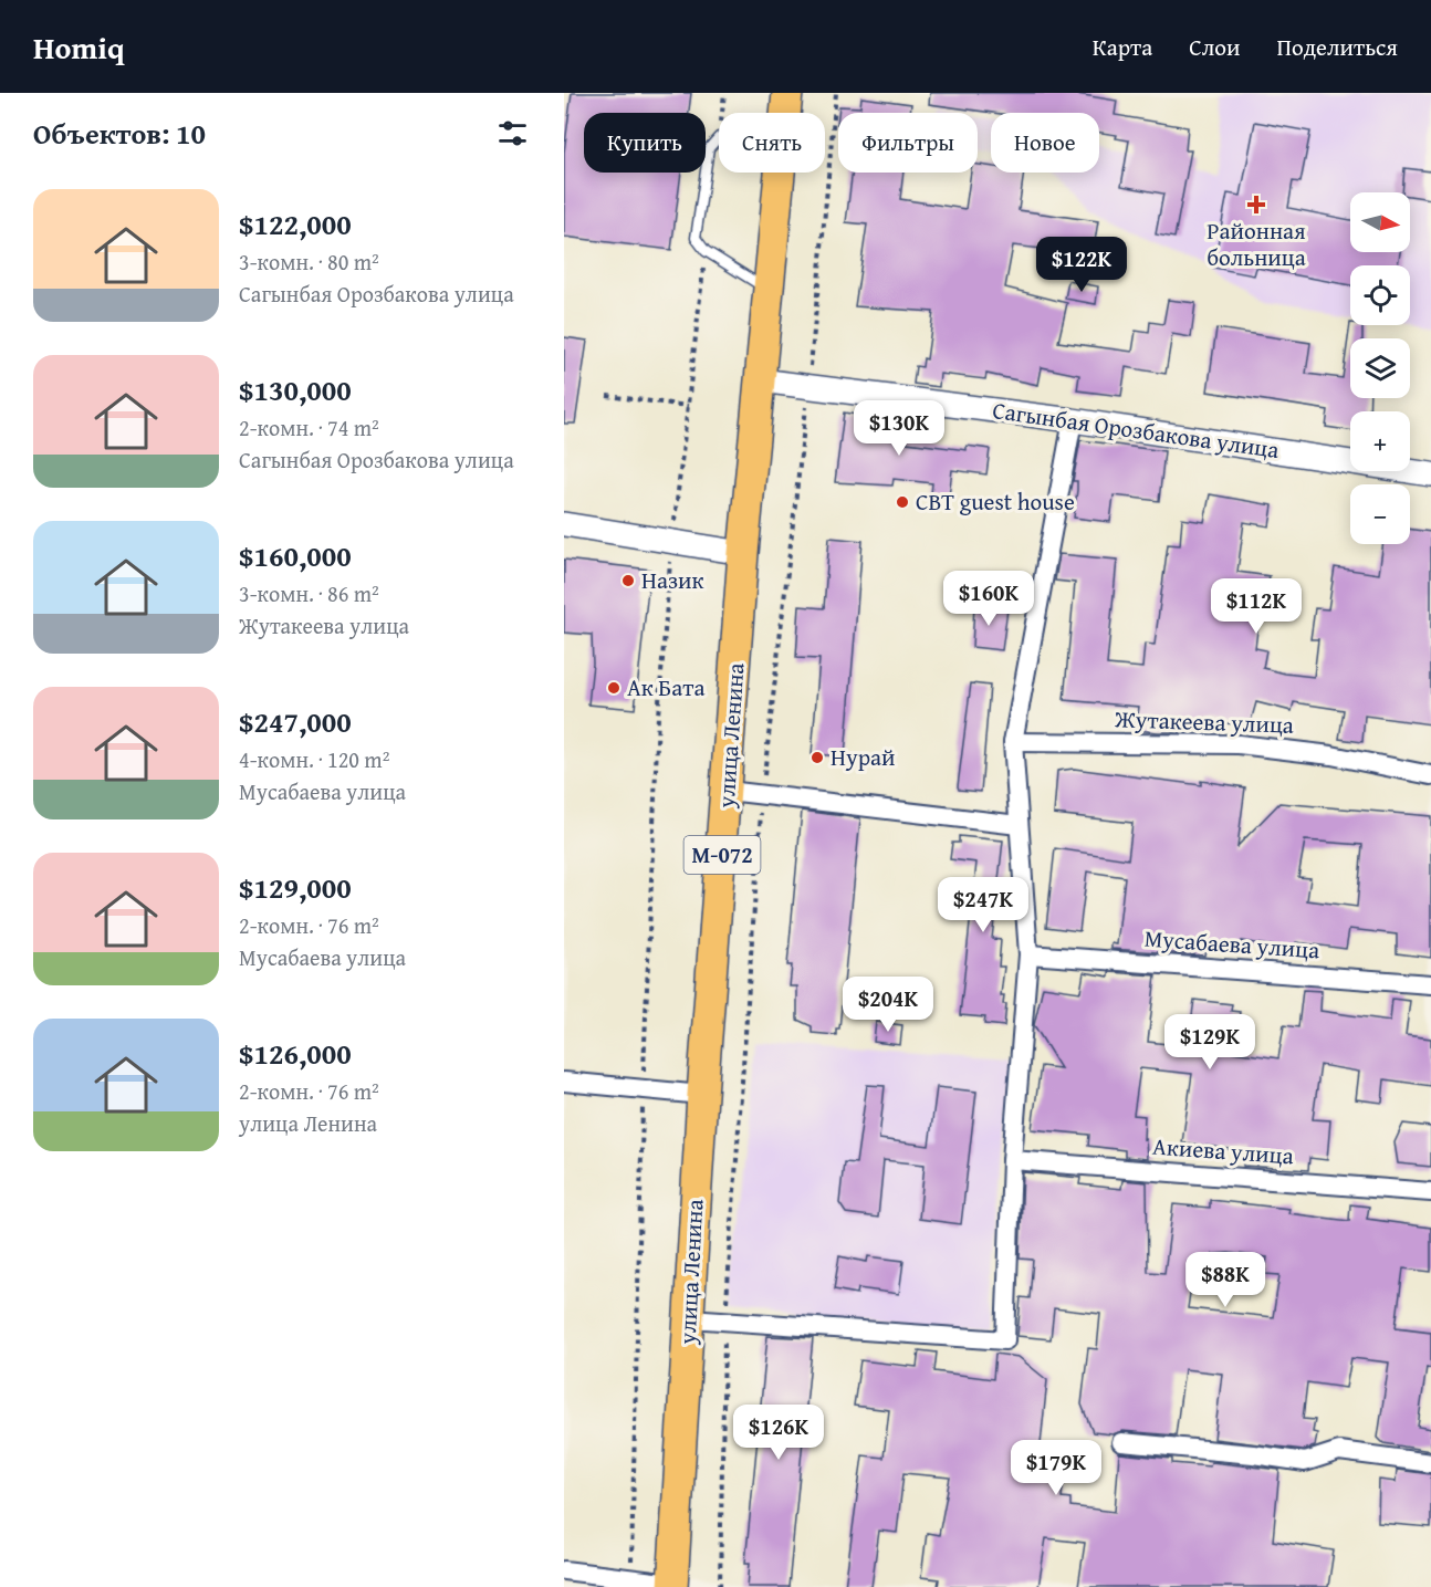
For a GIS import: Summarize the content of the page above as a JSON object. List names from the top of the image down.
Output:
{
  "streets": {
    "main road": ["улица Ленина", "М-072"],
    "street": [
      "Сагынбая Орозбакова улица",
      "Жутакеева улица",
      "Мусабаева улица",
      "Акиева улица"
    ]
  },
  "crossings": [
    ["Сагынбая Орозбакова улица", "улица Ленина"]
  ],
  "places": {
    "health": ["Районная больница"],
    "other": [
      "CBT guest house",
      "Назик",
      "Ак Бата",
      "Нурай"
    ]
  },
  "north": "right",
  "page": {
    "header": "Homiq",
    "nav": ["Карта", "Слои", "Поделиться"],
    "heading": "Объектов: 10",
    "chip": [
      "Купить",
      "Снять",
      "Фильтры",
      "Новое"
    ],
    "list": [
      {
        "name": "$122,000",
        "note": "3-комн. · 80 m² · Сагынбая Орозбакова улица"
      },
      {
        "name": "$130,000",
        "note": "2-комн. · 74 m² · Сагынбая Орозбакова улица"
      },
      {
        "name": "$160,000",
        "note": "3-комн. · 86 m² · Жутакеева улица"
      },
      {
        "name": "$247,000",
        "note": "4-комн. · 120 m² · Мусабаева улица"
      },
      {
        "name": "$129,000",
        "note": "2-комн. · 76 m² · Мусабаева улица"
      },
      {
        "name": "$126,000",
        "note": "2-комн. · 76 m² · улица Ленина"
      }
    ],
    "map_buttons": ["+", "−"],
    "price": [
      "$122K",
      "$130K",
      "$160K",
      "$112K",
      "$247K",
      "$204K",
      "$129K",
      "$88K",
      "$126K",
      "$179K"
    ]
  }
}
